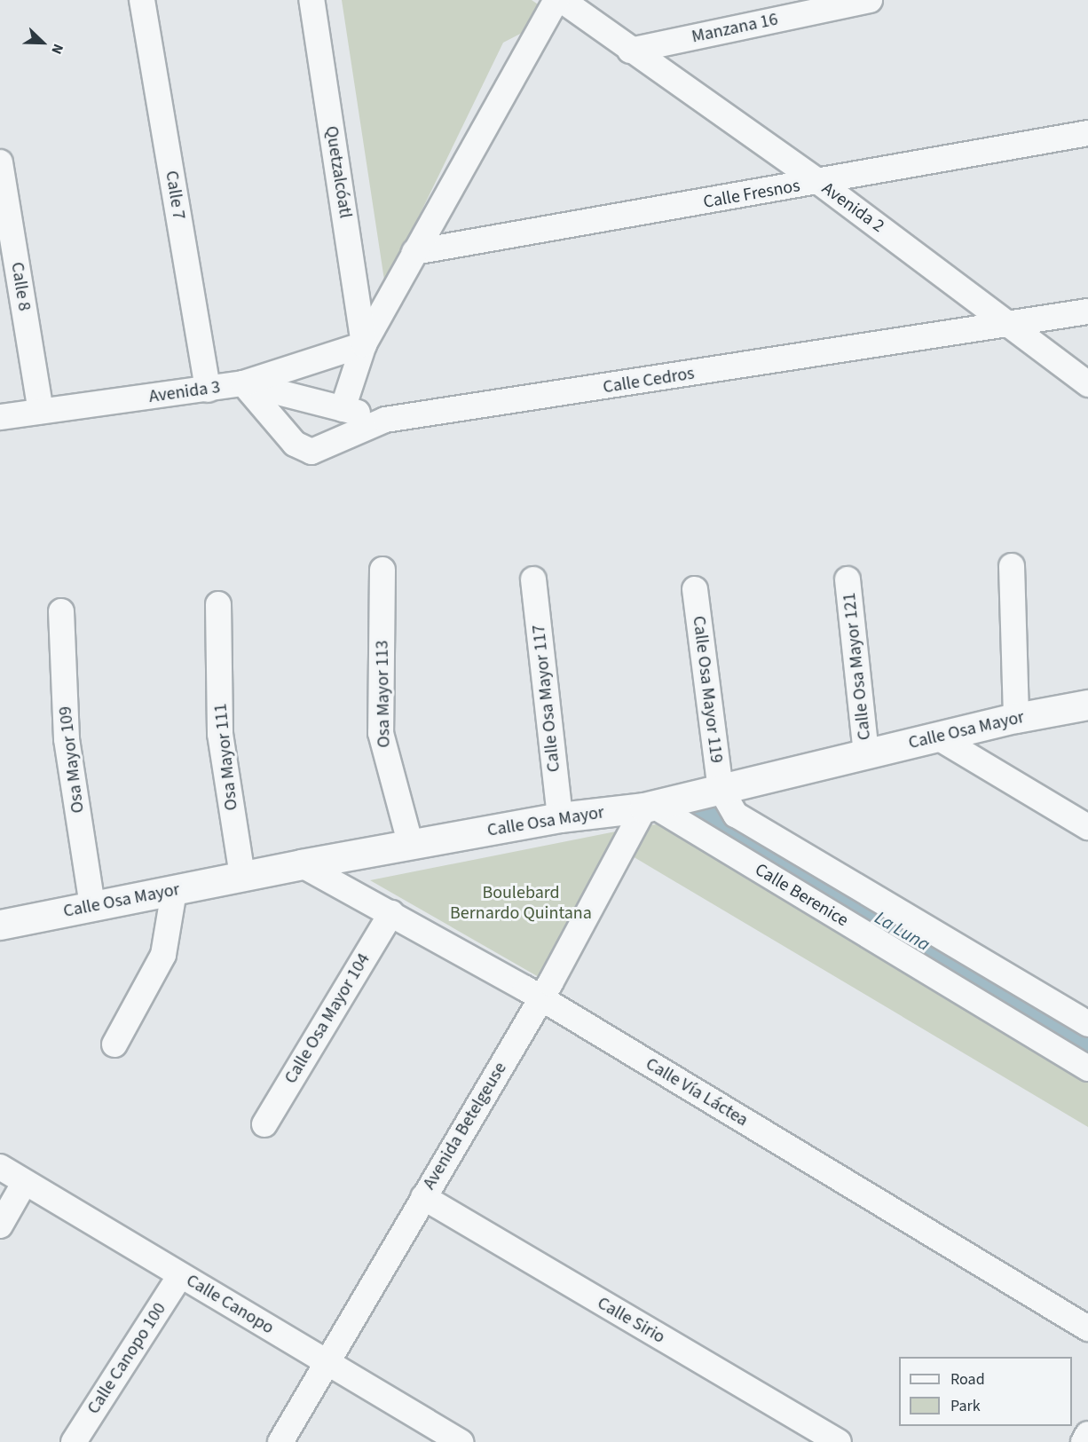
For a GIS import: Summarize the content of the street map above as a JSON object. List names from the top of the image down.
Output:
{
  "streets": {
    "street": [
      "Manzana 16",
      "Quetzalcóatl",
      "Calle Fresnos",
      "Calle 7",
      "Avenida 2",
      "Calle 8",
      "Calle Cedros",
      "Avenida 3",
      "Calle Osa Mayor 121",
      "Calle Osa Mayor 119",
      "Osa Mayor 113",
      "Calle Osa Mayor 117",
      "Calle Osa Mayor",
      "Osa Mayor 111",
      "Osa Mayor 109",
      "Calle Berenice",
      "Calle Osa Mayor 104",
      "Calle Vía Láctea",
      "Avenida Betelgeuse",
      "Calle Canopo",
      "Calle Sirio",
      "Calle Canopo 100"
    ]
  },
  "crossings": [
    ["Manzana 16", "Avenida 2"],
    ["Quetzalcóatl", "Avenida 3"],
    ["Calle Fresnos", "Avenida 2"],
    ["Calle 7", "Avenida 3"],
    ["Avenida 2", "Calle Cedros"],
    ["Calle 8", "Avenida 3"],
    ["Calle Cedros", "Avenida 3"],
    ["Calle Osa Mayor 121", "Calle Osa Mayor"],
    ["Calle Osa Mayor 119", "Calle Osa Mayor"],
    ["Calle Osa Mayor 119", "Calle Berenice"],
    ["Osa Mayor 113", "Calle Osa Mayor"],
    ["Calle Osa Mayor 117", "Calle Osa Mayor"],
    ["Calle Osa Mayor", "Osa Mayor 111"],
    ["Calle Osa Mayor", "Osa Mayor 109"],
    ["Calle Osa Mayor", "Calle Berenice"],
    ["Calle Osa Mayor", "Calle Vía Láctea"],
    ["Calle Osa Mayor", "Avenida Betelgeuse"],
    ["Calle Berenice", "Avenida Betelgeuse"],
    ["Calle Osa Mayor 104", "Calle Vía Láctea"],
    ["Calle Vía Láctea", "Avenida Betelgeuse"],
    ["Avenida Betelgeuse", "Calle Canopo"],
    ["Avenida Betelgeuse", "Calle Sirio"],
    ["Calle Canopo", "Calle Canopo 100"]
  ],
  "water": ["La Luna"],
  "parks": ["Boulebard Bernardo Quintana"],
  "legend": ["Road", "Park"],
  "north": "bottom right"
}
